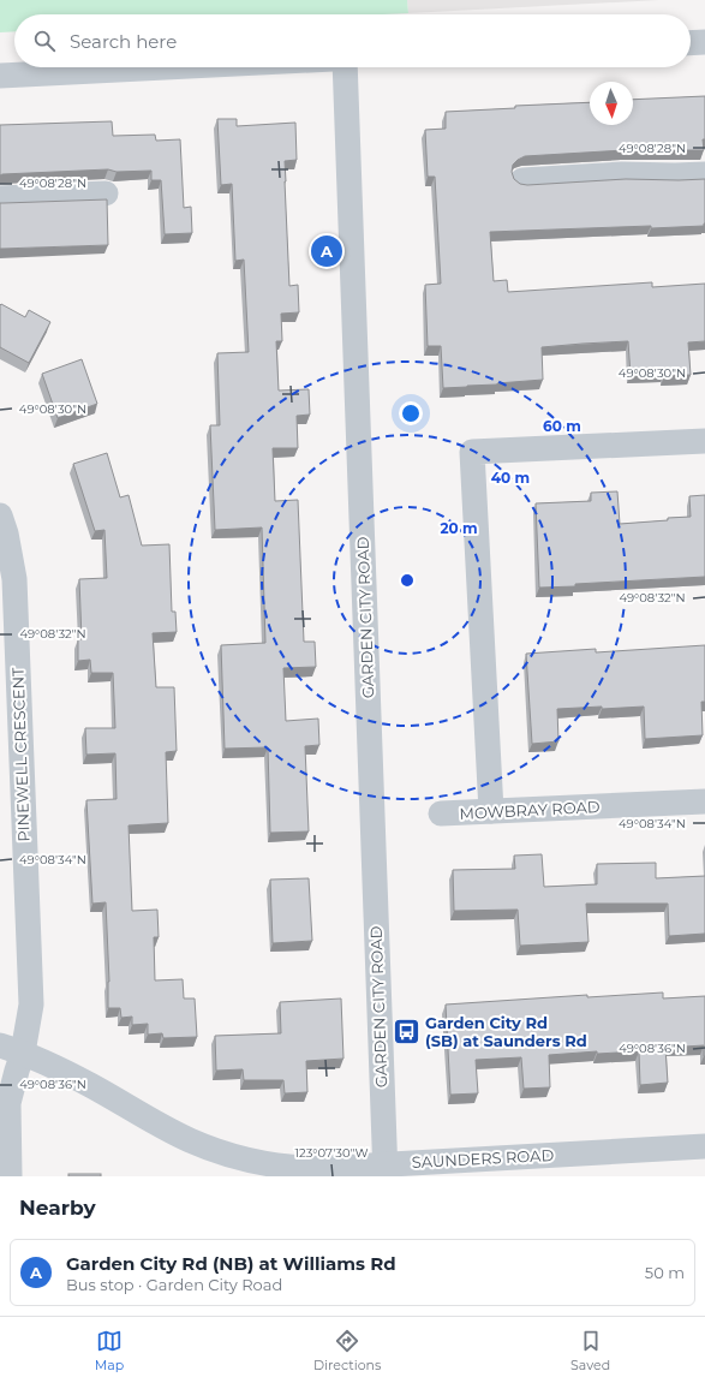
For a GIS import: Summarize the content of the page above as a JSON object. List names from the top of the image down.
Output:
{
  "streets": {
    "street": [
      "GARDEN CITY ROAD",
      "PINEWELL CRESCENT",
      "MOWBRAY ROAD",
      "SAUNDERS ROAD"
    ]
  },
  "crossings": [
    ["GARDEN CITY ROAD", "SAUNDERS ROAD"],
    ["PINEWELL CRESCENT", "SAUNDERS ROAD"]
  ],
  "places": {
    "bus stop": ["Garden City Rd (SB) at Saunders Rd"]
  },
  "north": "bottom",
  "page": {
    "search": "Search here",
    "pins": "A",
    "heading": "Nearby",
    "list": [
      {
        "mark": "A",
        "name": "Garden City Rd (NB) at Williams Rd",
        "note": "Bus stop · Garden City Road",
        "value": "50 m"
      }
    ],
    "nav": ["Map", "Directions", "Saved"]
  },
  "coordinates": [
    "49°08'28\"N",
    "49°08'30\"N",
    "49°08'32\"N",
    "49°08'34\"N",
    "49°08'36\"N",
    "123°07'30\"W"
  ],
  "rings": ["60 m", "40 m", "20 m"]
}
